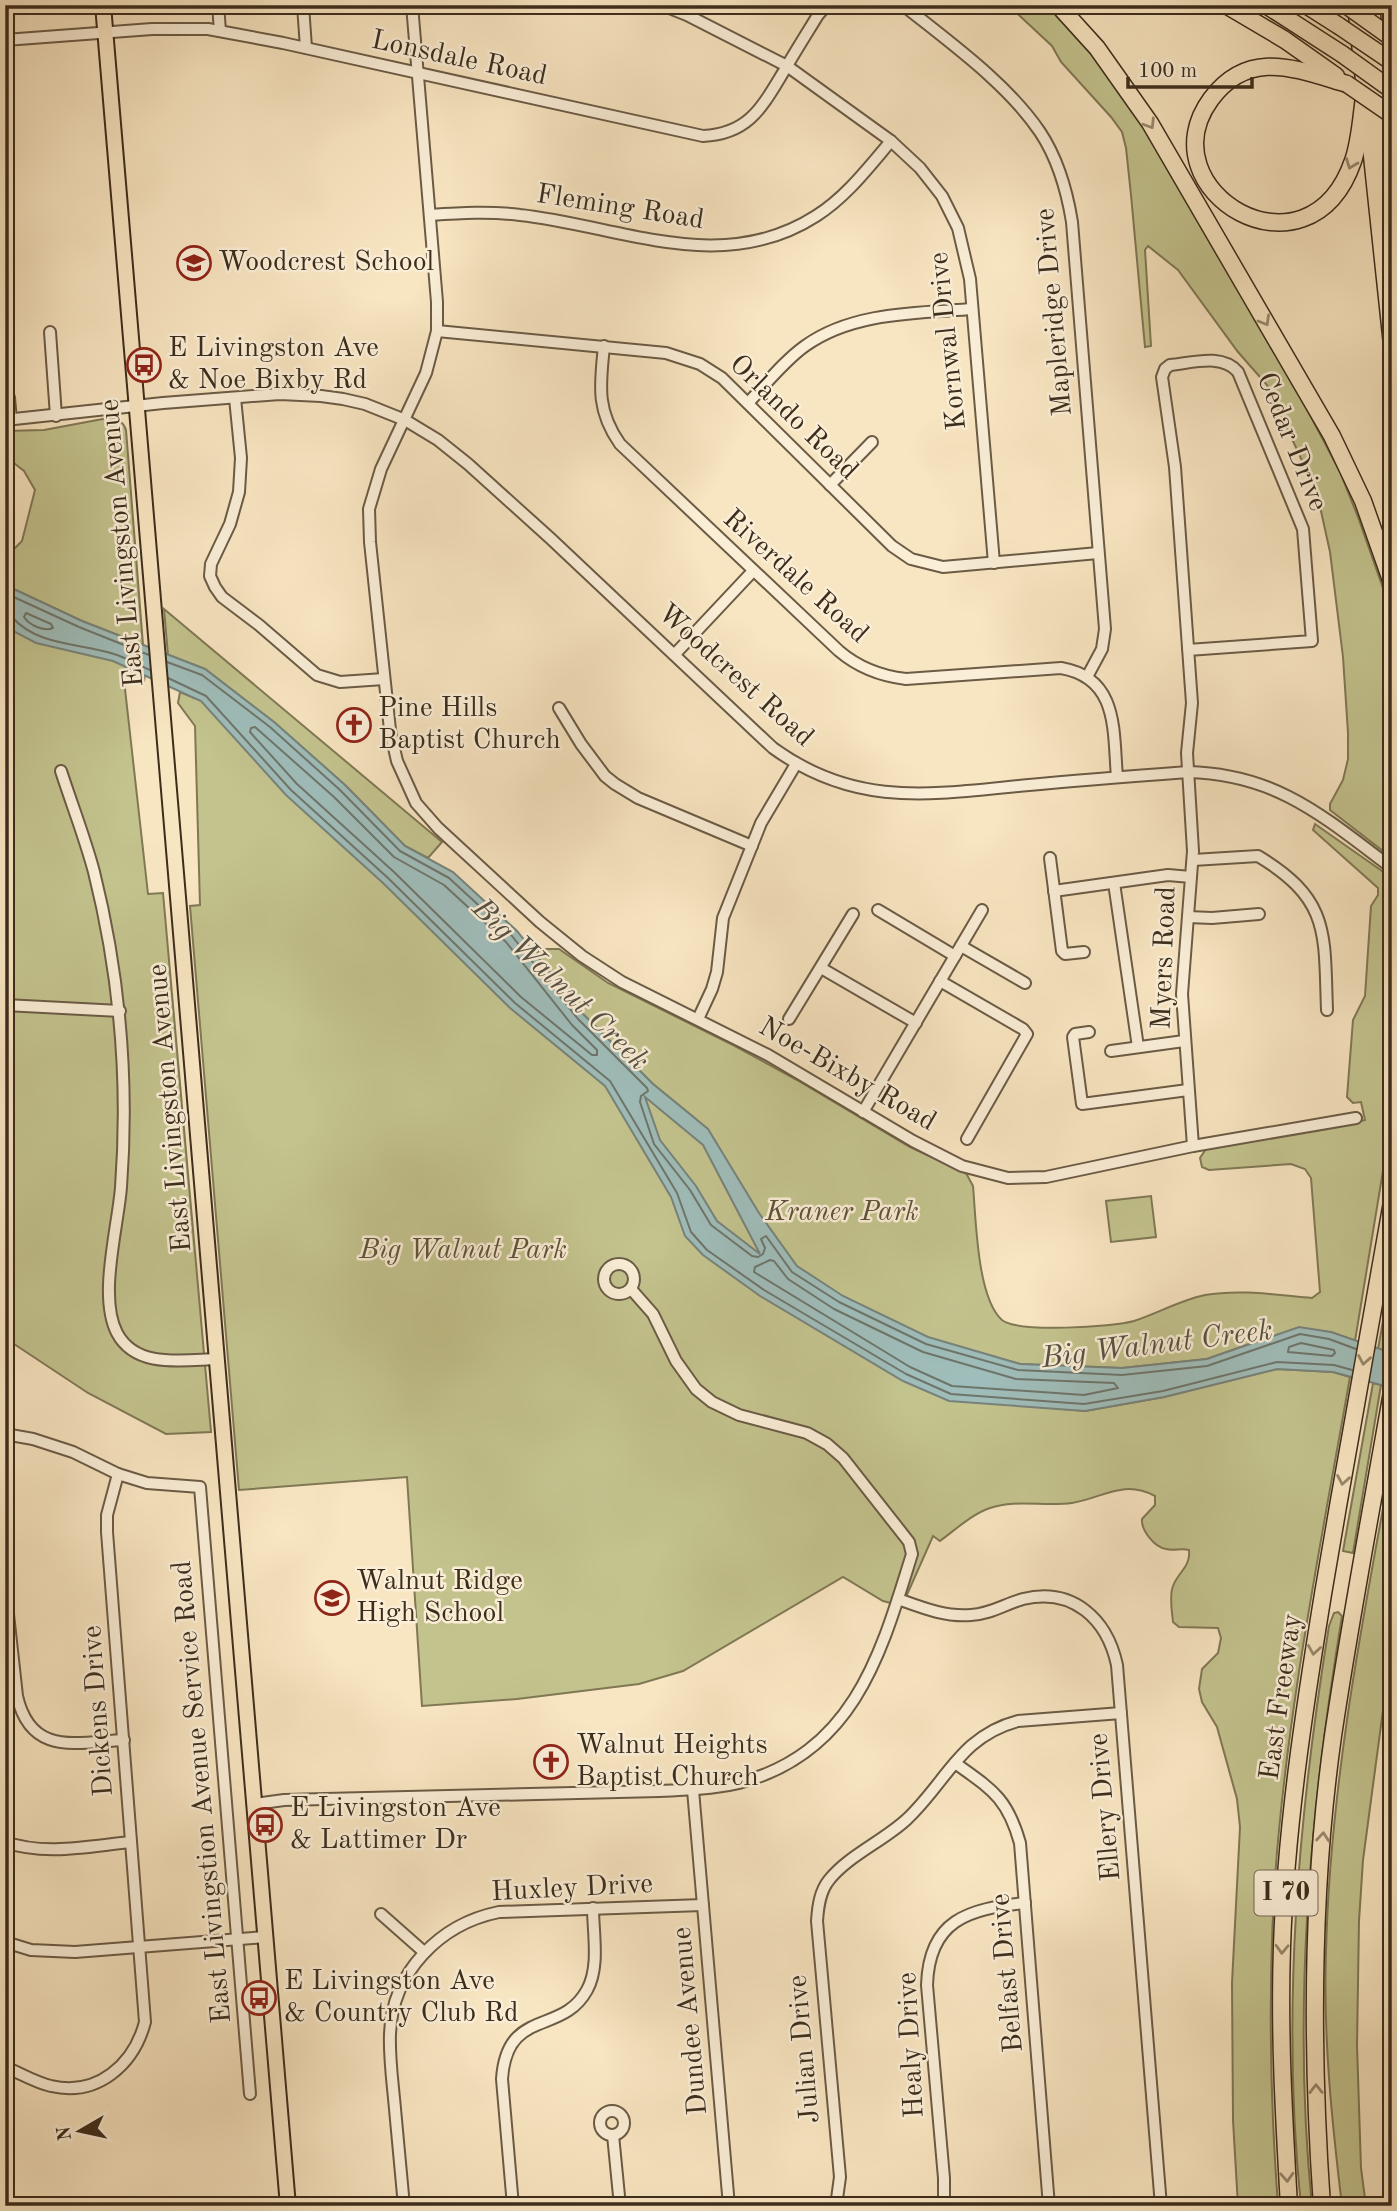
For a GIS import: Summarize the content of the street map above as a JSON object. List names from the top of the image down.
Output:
{
  "streets": {
    "highway": ["East Freeway", "I 70"],
    "main road": ["East Livingston Avenue"],
    "street": [
      "Lonsdale Road",
      "Fleming Road",
      "Mapleridge Drive",
      "Kornwal Drive",
      "Orlando Road",
      "Cedar Drive",
      "Riverdale Road",
      "Woodcrest Road",
      "Myers Road",
      "Noe-Bixby Road",
      "Dickens Drive",
      "East Livingstion Avenue Service Road",
      "Ellery Drive",
      "Huxley Drive",
      "Belfast Drive",
      "Dundee Avenue",
      "Healy Drive",
      "Julian Drive"
    ]
  },
  "crossings": [
    ["Lonsdale Road", "Kornwal Drive"],
    ["Lonsdale Road", "East Livingston Avenue"],
    ["Lonsdale Road", "Noe-Bixby Road"],
    ["Fleming Road", "Kornwal Drive"],
    ["Fleming Road", "Noe-Bixby Road"],
    ["Mapleridge Drive", "Orlando Road"],
    ["Mapleridge Drive", "Riverdale Road"],
    ["Kornwal Drive", "Orlando Road"],
    ["Orlando Road", "Riverdale Road"],
    ["Orlando Road", "Noe-Bixby Road"],
    ["Cedar Drive", "Woodcrest Road"],
    ["Cedar Drive", "Myers Road"],
    ["East Livingston Avenue", "Woodcrest Road"],
    ["Woodcrest Road", "Myers Road"],
    ["Woodcrest Road", "Noe-Bixby Road"],
    ["Myers Road", "Noe-Bixby Road"],
    ["Dickens Drive", "East Livingstion Avenue Service Road"],
    ["Huxley Drive", "Dundee Avenue"],
    ["Belfast Drive", "Healy Drive"],
    ["Belfast Drive", "Julian Drive"]
  ],
  "water": ["Big Walnut Creek"],
  "parks": ["Kraner Park", "Big Walnut Park"],
  "places": {
    "school or university": ["Woodcrest School", "Walnut Ridge High School"],
    "bus stop": ["E Livingston Ave & Noe Bixby Rd", "E Livingston Ave & Lattimer Dr", "E Livingston Ave & Country Club Rd"],
    "church": ["Pine Hills Baptist Church", "Walnut Heights Baptist Church"]
  },
  "scale_bar": "100 m",
  "north": "left"
}
